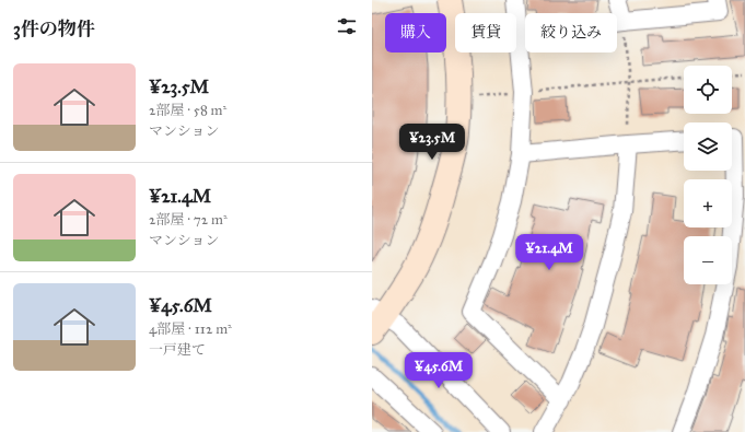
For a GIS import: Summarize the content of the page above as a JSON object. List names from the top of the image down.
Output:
{
  "page": {
    "heading": "3件の物件",
    "chip": ["購入", "賃貸", "絞り込み"],
    "list": [
      {
        "name": "¥23.5M",
        "note": "2部屋 · 58 m² · マンション"
      },
      {
        "name": "¥21.4M",
        "note": "2部屋 · 72 m² · マンション"
      },
      {
        "name": "¥45.6M",
        "note": "4部屋 · 112 m² · 一戸建て"
      }
    ],
    "map_buttons": ["+", "−"],
    "price": ["¥23.5M", "¥21.4M", "¥45.6M"]
  }
}
